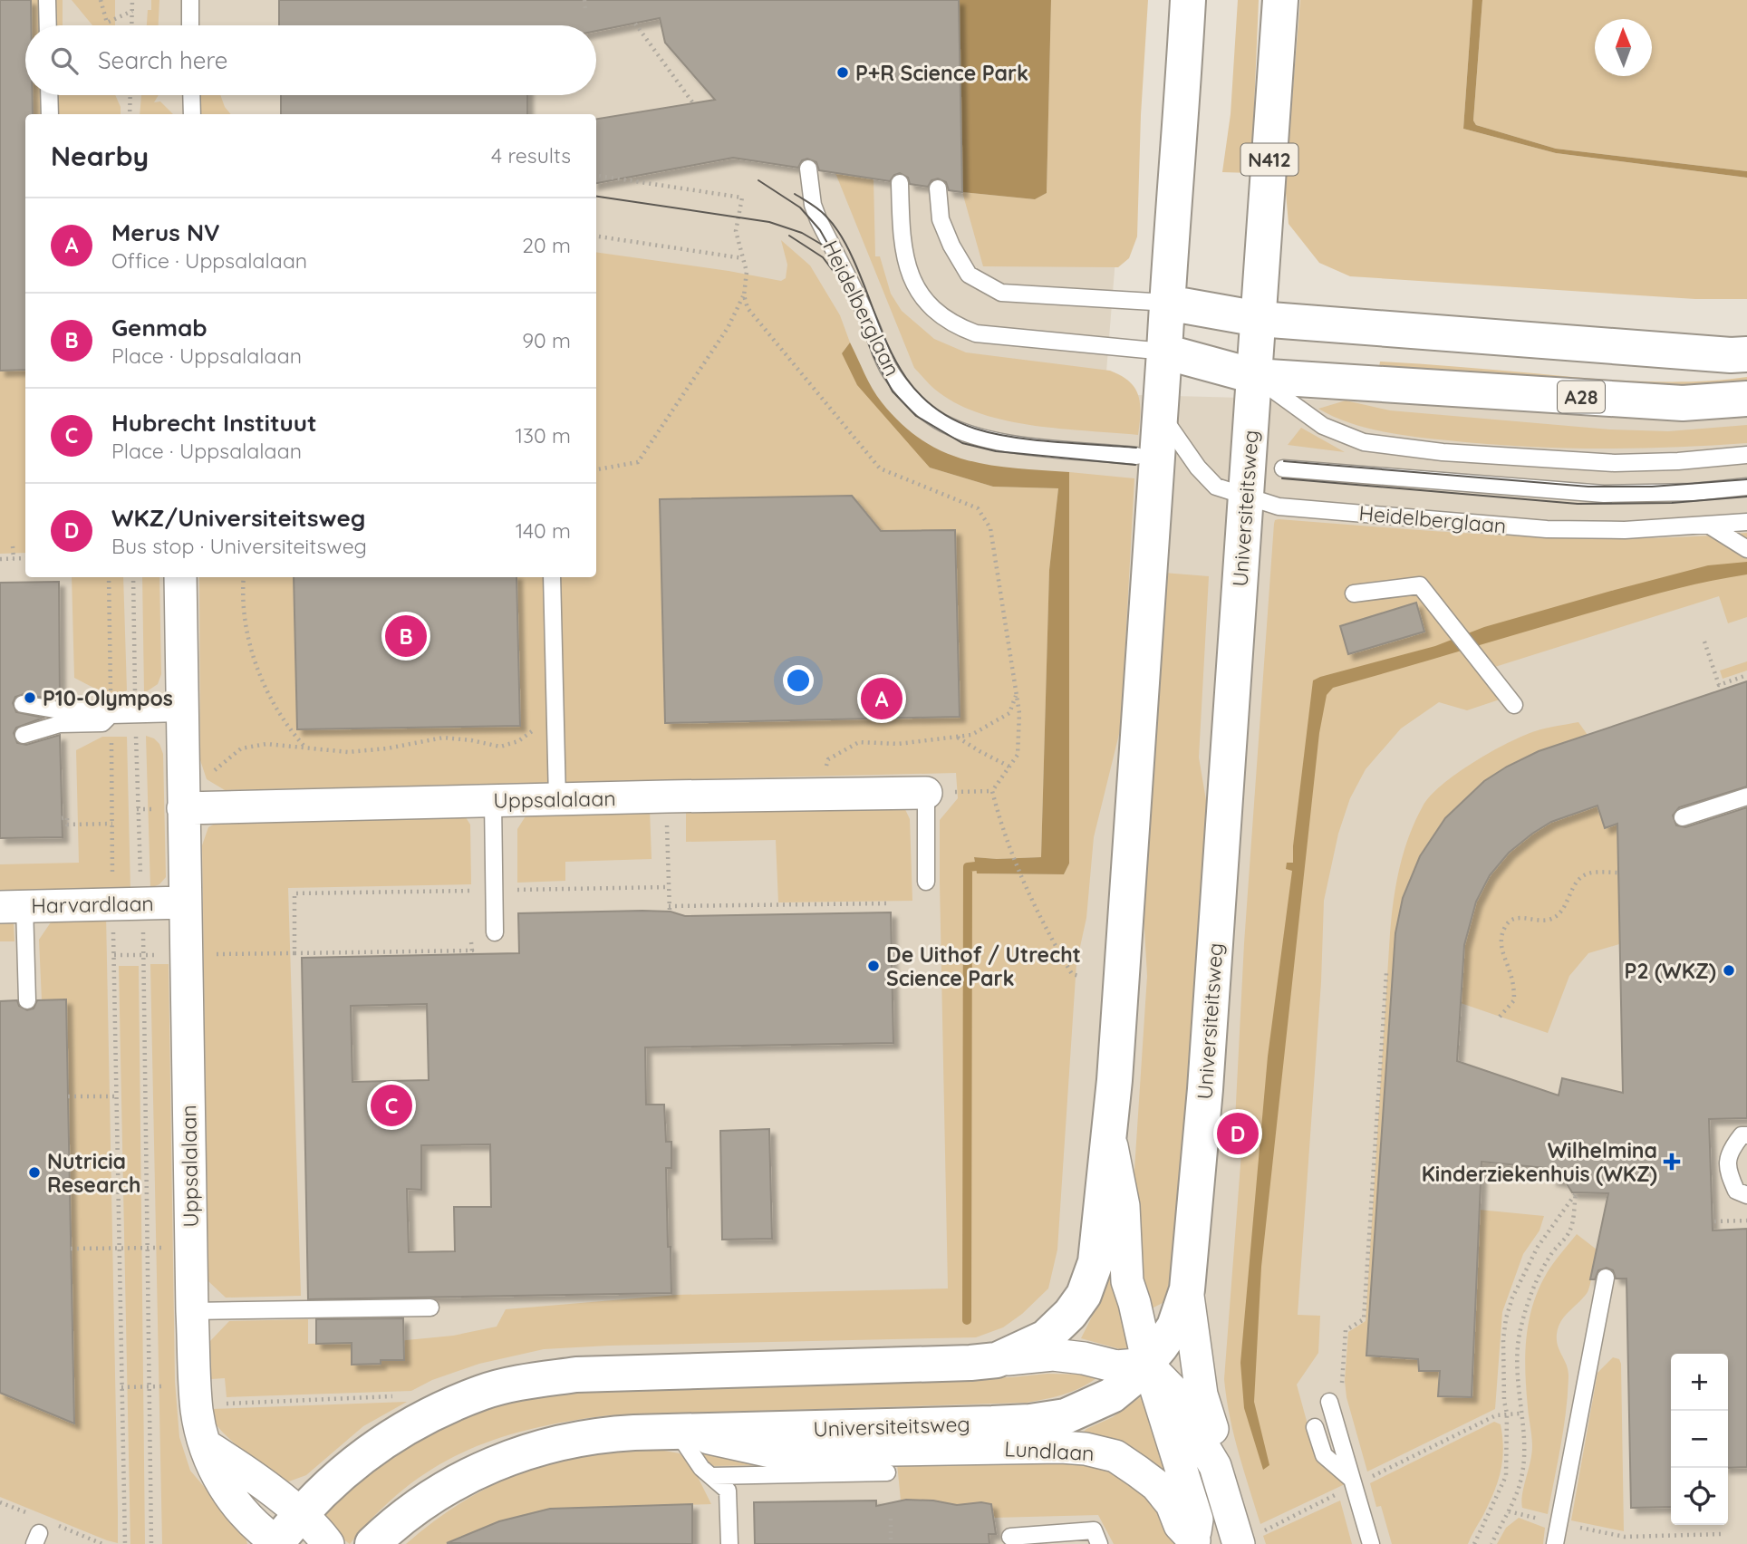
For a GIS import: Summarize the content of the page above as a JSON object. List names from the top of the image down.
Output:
{
  "streets": {
    "main road": ["N412", "A28", "Universiteitsweg"],
    "street": ["Uppsalalaan", "Harvardlaan", "Lundlaan"],
    "lane": ["Heidelberglaan"]
  },
  "crossings": [
    ["Heidelberglaan", "Universiteitsweg"],
    ["A28", "Universiteitsweg"],
    ["Universiteitsweg", "Lundlaan"],
    ["Uppsalalaan", "Harvardlaan"]
  ],
  "places": {
    "other": [
      "P+R Science Park",
      "P10-Olympos",
      "De Uithof / Utrecht Science Park",
      "P2 (WKZ)",
      "Nutricia Research"
    ],
    "health": ["Wilhelmina Kinderziekenhuis (WKZ)"]
  },
  "north": "top",
  "page": {
    "search": "Search here",
    "heading": ["Nearby", "4 results"],
    "list": [
      {
        "mark": "A",
        "name": "Merus NV",
        "note": "Office · Uppsalalaan",
        "value": "20 m"
      },
      {
        "mark": "B",
        "name": "Genmab",
        "note": "Place · Uppsalalaan",
        "value": "90 m"
      },
      {
        "mark": "C",
        "name": "Hubrecht Instituut",
        "note": "Place · Uppsalalaan",
        "value": "130 m"
      },
      {
        "mark": "D",
        "name": "WKZ/Universiteitsweg",
        "note": "Bus stop · Universiteitsweg",
        "value": "140 m"
      }
    ],
    "pins": [
      "B",
      "A",
      "C",
      "D"
    ],
    "map_buttons": ["+", "−"]
  }
}
